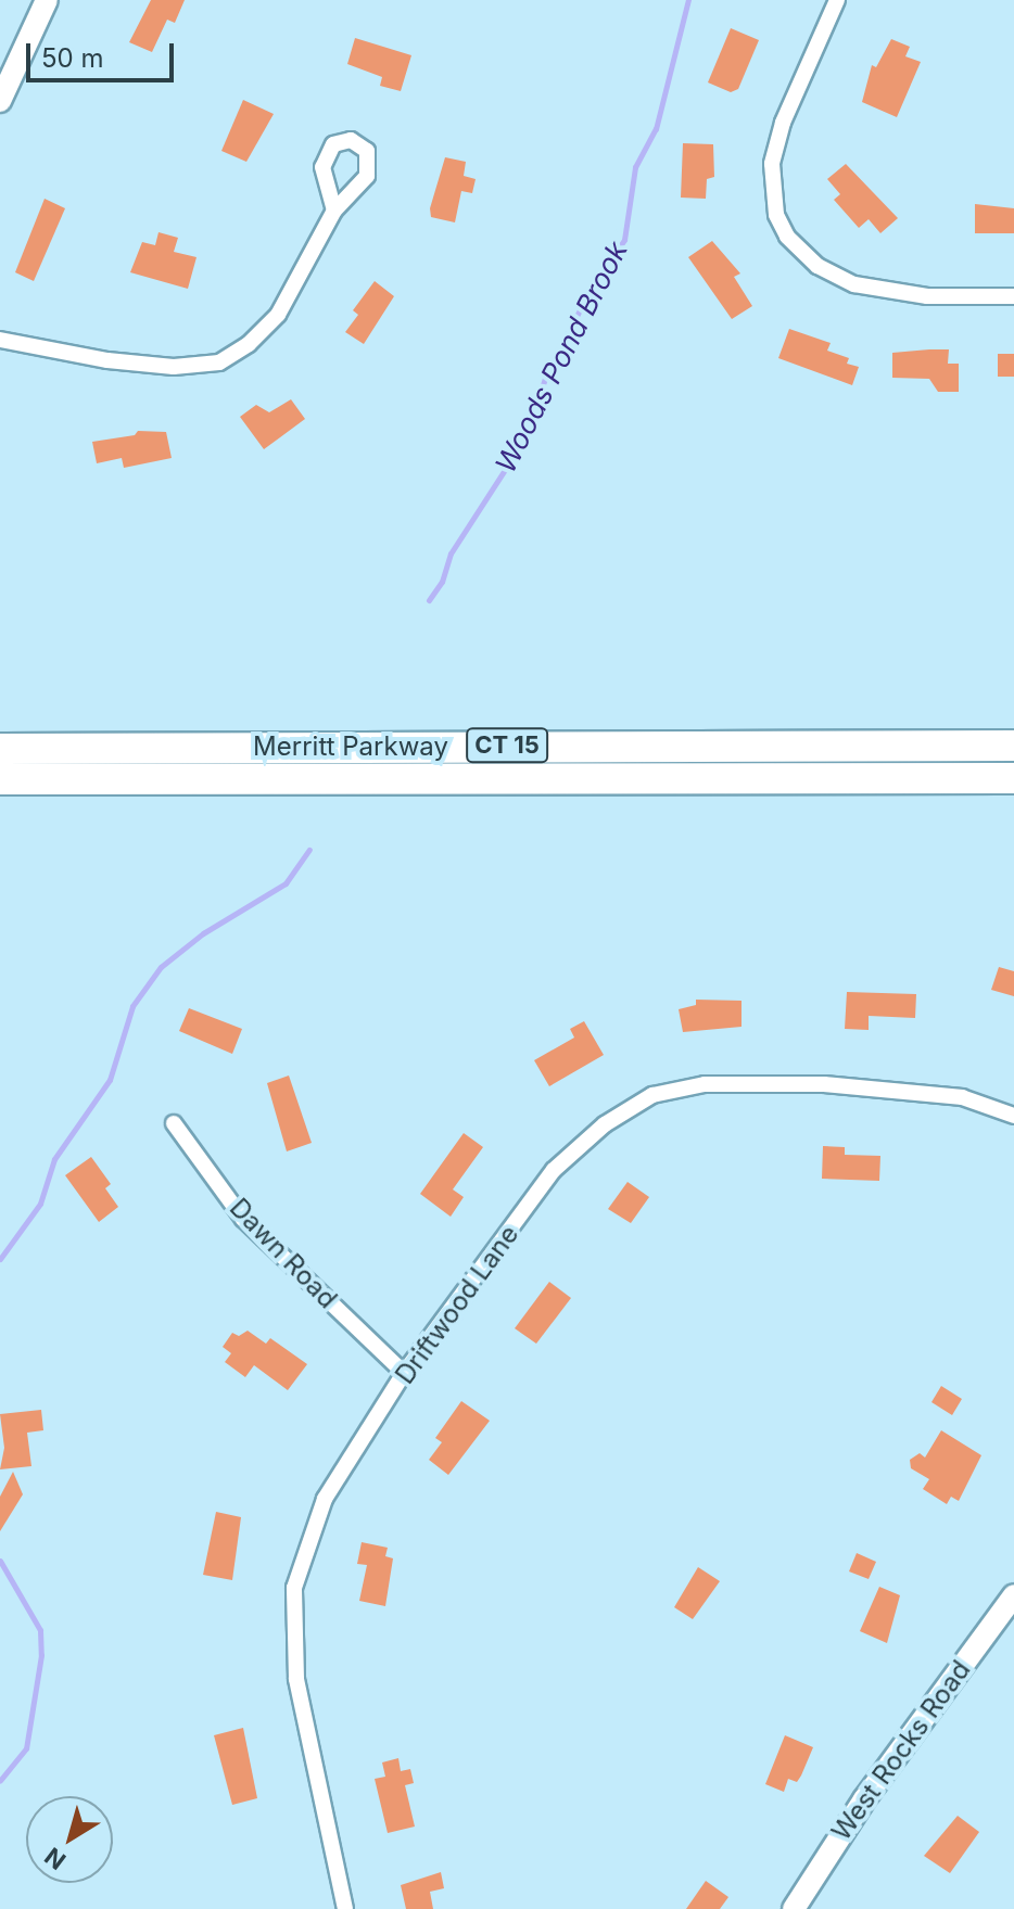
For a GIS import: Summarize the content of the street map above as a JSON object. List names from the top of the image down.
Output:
{
  "streets": {
    "highway": ["CT 15", "Merritt Parkway"],
    "main road": ["West Rocks Road"],
    "street": ["Dawn Road", "Driftwood Lane"]
  },
  "crossings": [
    ["Dawn Road", "Driftwood Lane"]
  ],
  "water": ["Woods Pond Brook"],
  "scale_bar": "50 m",
  "north": "bottom left"
}
